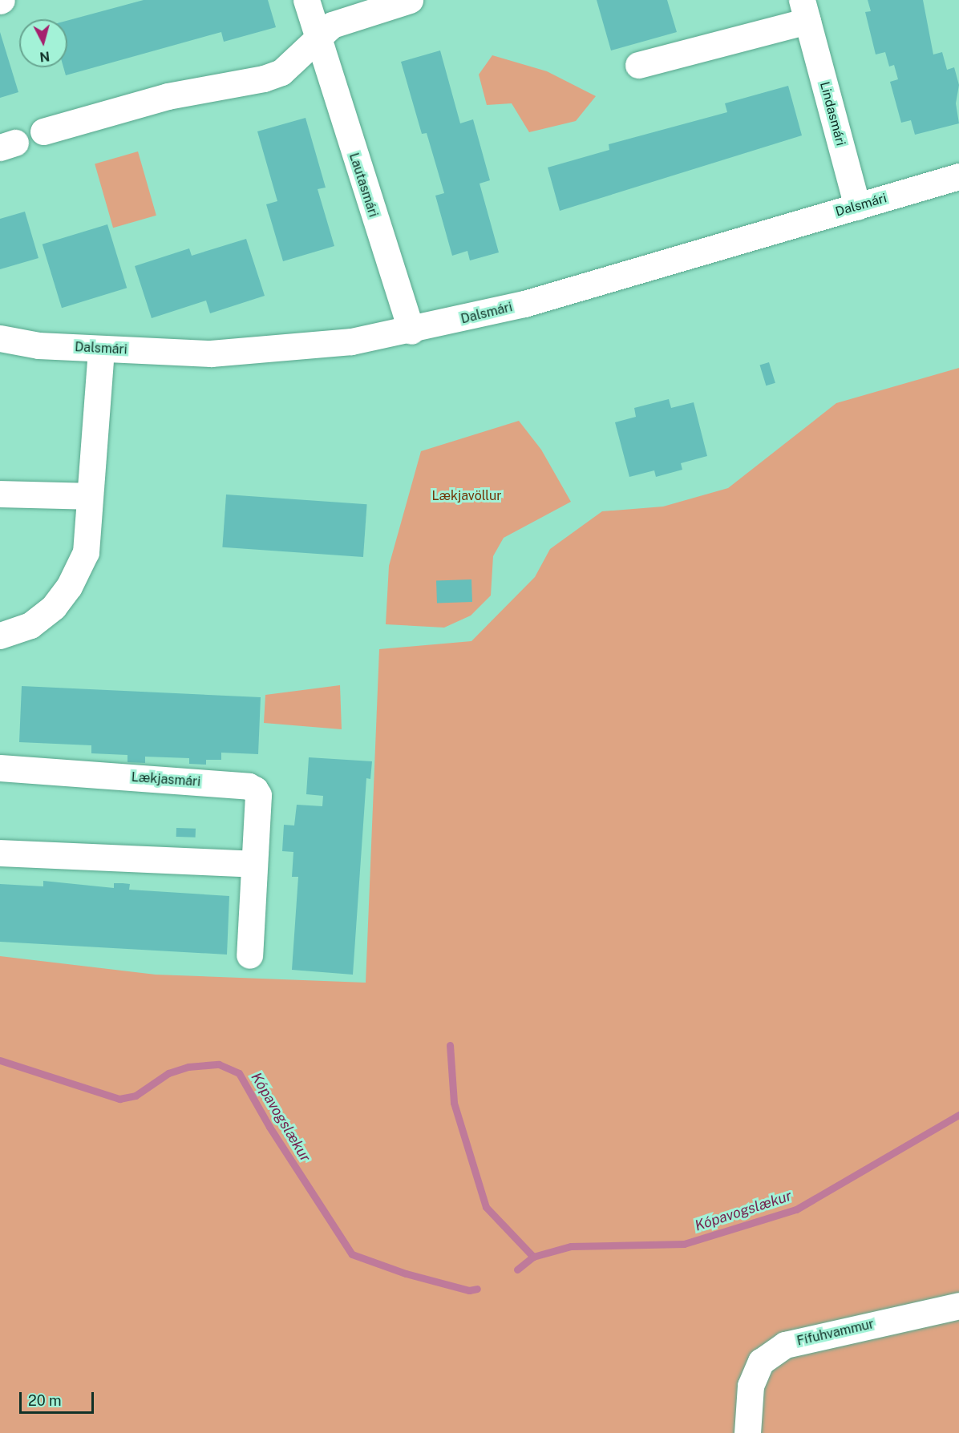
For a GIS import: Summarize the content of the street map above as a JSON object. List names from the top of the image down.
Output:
{
  "streets": {
    "street": [
      "Lindasmári",
      "Lautasmári",
      "Dalsmári",
      "Lækjasmári",
      "Fífuhvammur"
    ]
  },
  "crossings": [
    ["Lindasmári", "Dalsmári"],
    ["Lautasmári", "Dalsmári"]
  ],
  "water": ["Kópavogslækur"],
  "parks": ["Lækjavöllur"],
  "scale_bar": "20 m",
  "north": "bottom"
}
